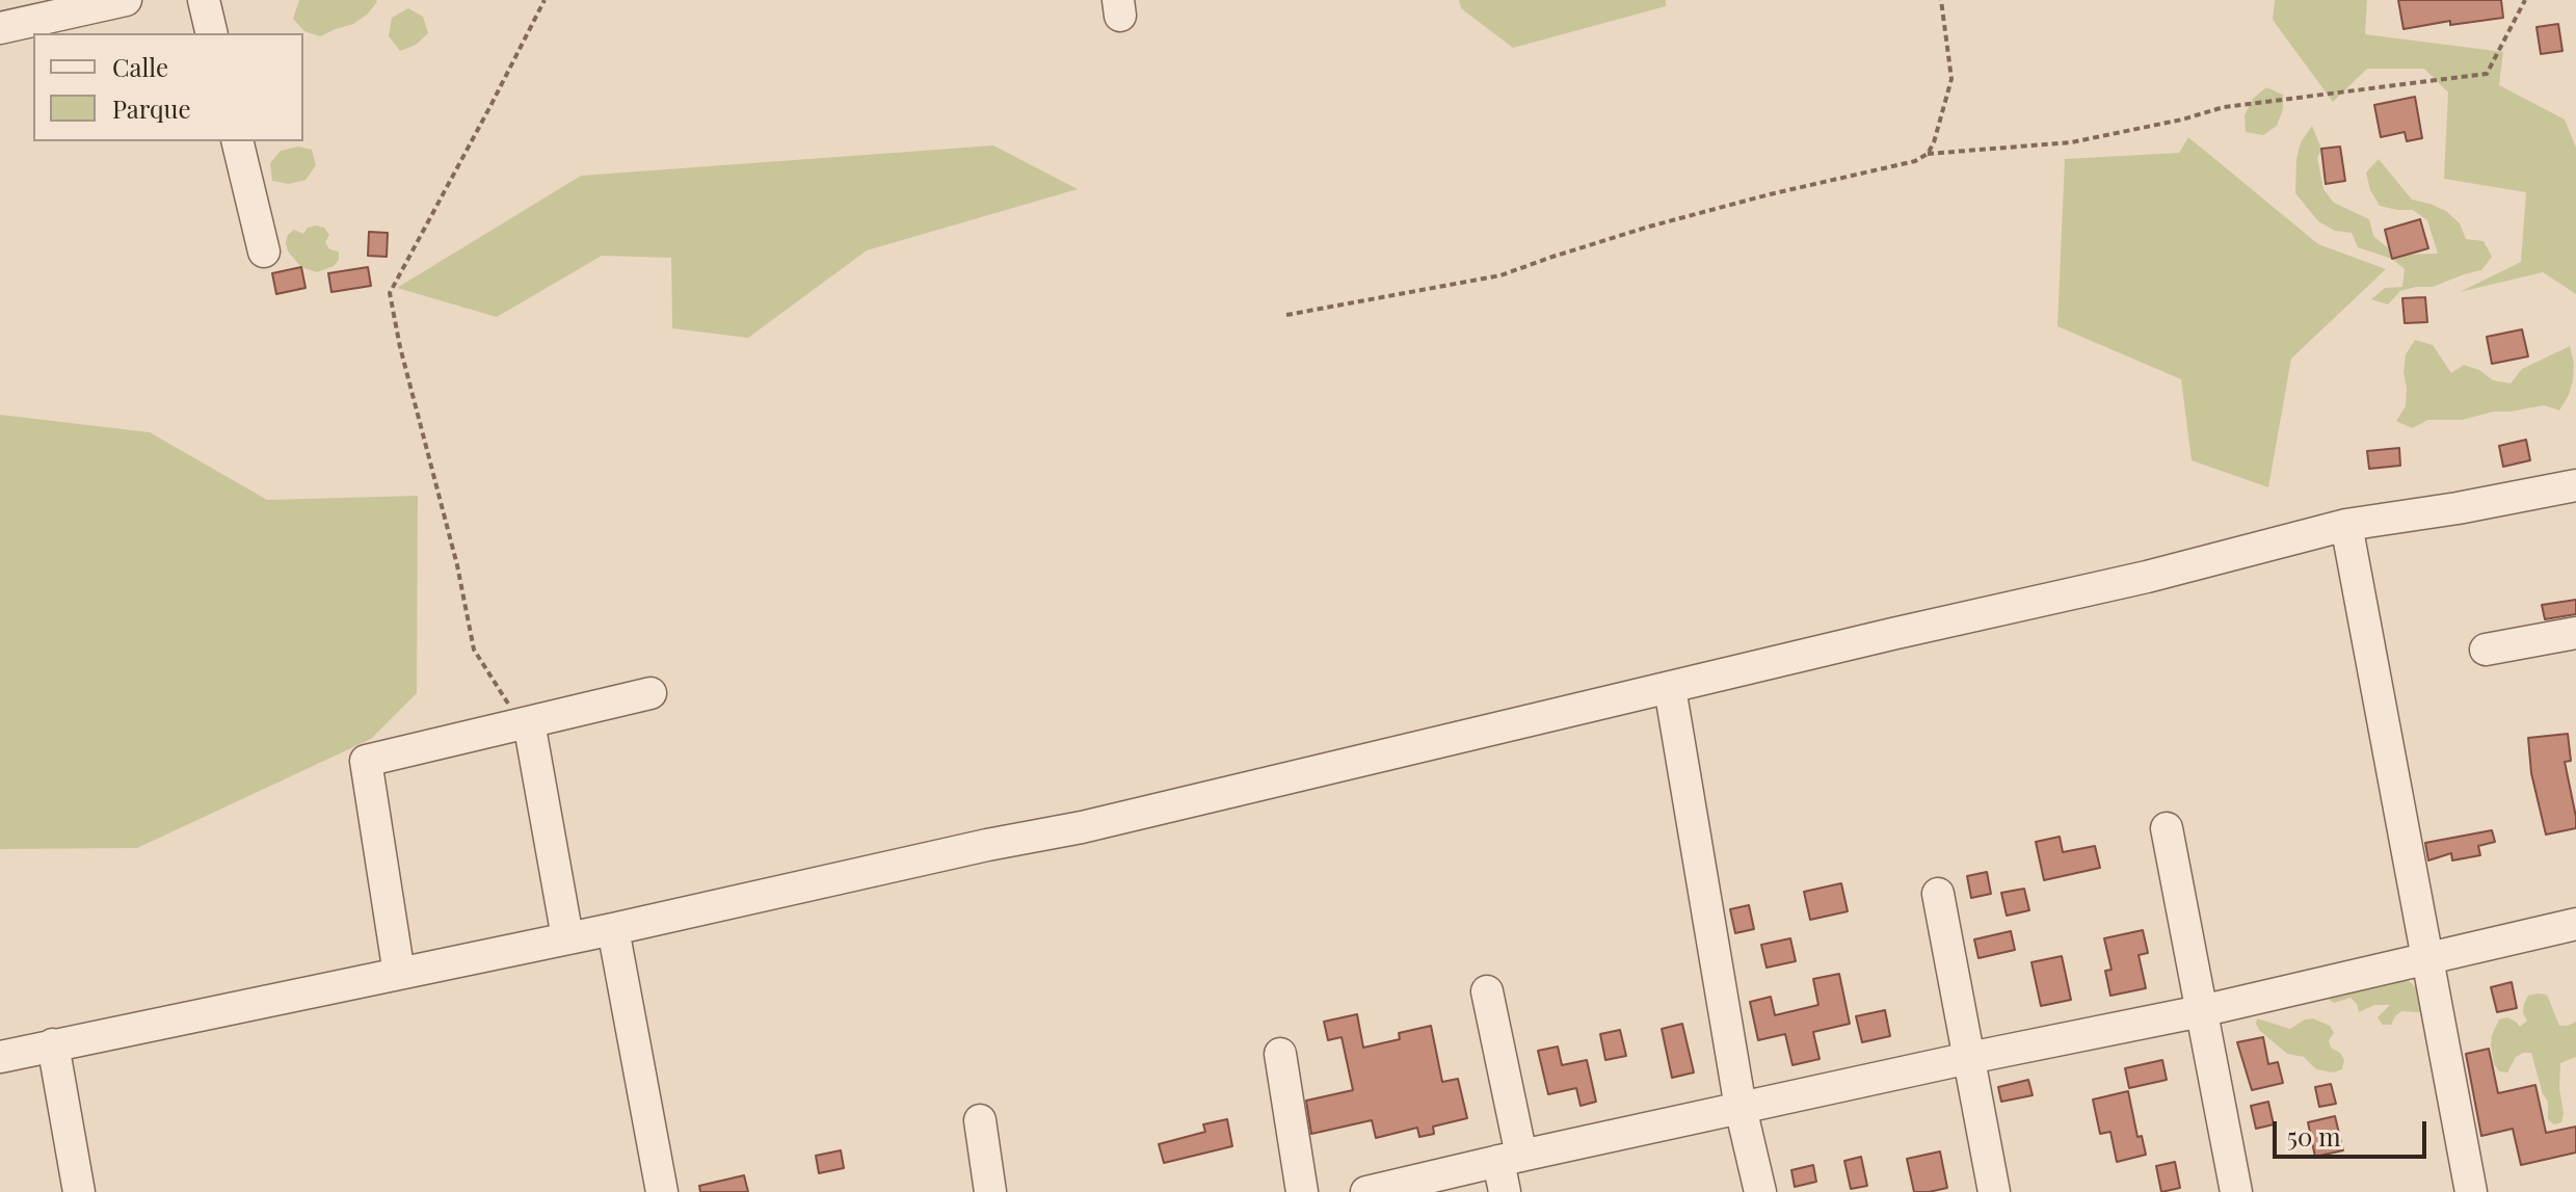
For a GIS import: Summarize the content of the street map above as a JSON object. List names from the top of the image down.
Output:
{
  "legend": ["Calle", "Parque"],
  "scale_bar": "50 m"
}
